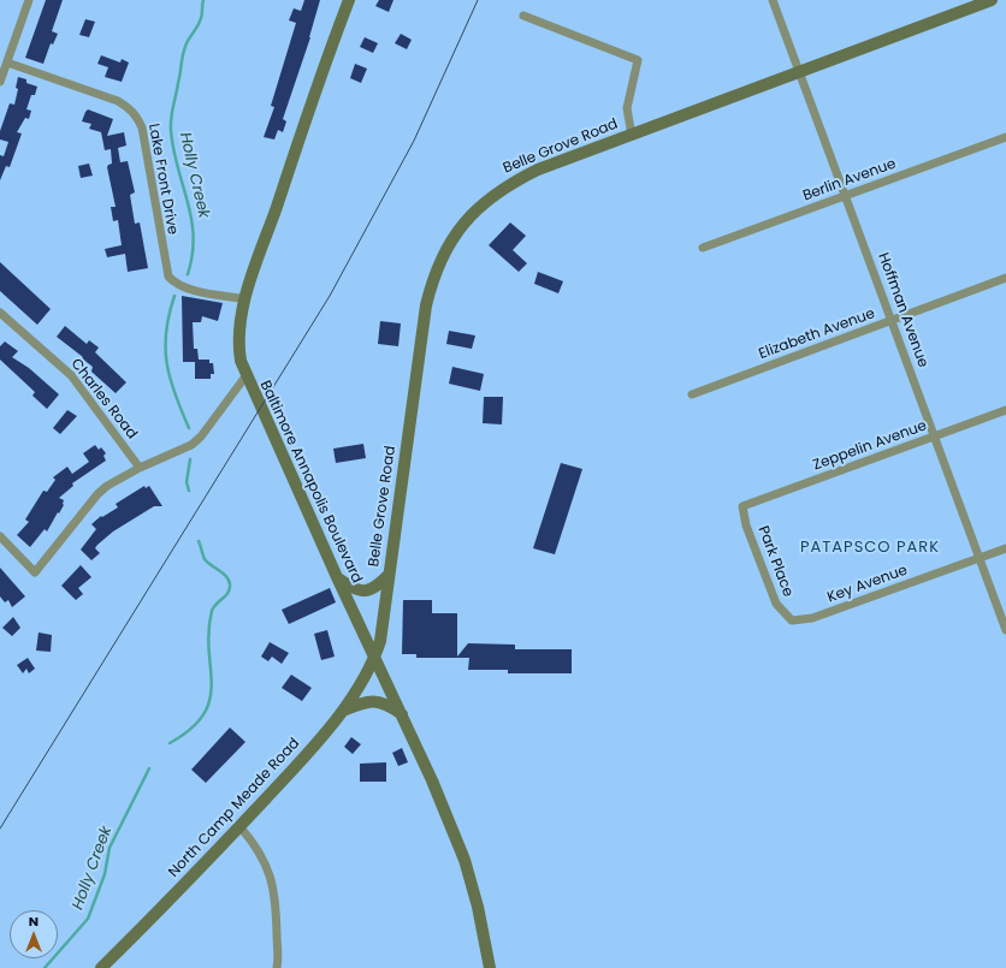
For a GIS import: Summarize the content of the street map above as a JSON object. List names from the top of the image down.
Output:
{
  "streets": {
    "main road": ["Belle Grove Road", "Baltimore Annapolis Boulevard", "North Camp Meade Road"],
    "street": [
      "Lake Front Drive",
      "Berlin Avenue",
      "Hoffman Avenue",
      "Elizabeth Avenue",
      "Charles Road",
      "Zeppelin Avenue",
      "Park Place",
      "Key Avenue"
    ]
  },
  "crossings": [
    ["Belle Grove Road", "Hoffman Avenue"],
    ["Belle Grove Road", "Baltimore Annapolis Boulevard"],
    ["Belle Grove Road", "North Camp Meade Road"],
    ["Lake Front Drive", "Baltimore Annapolis Boulevard"],
    ["Berlin Avenue", "Hoffman Avenue"],
    ["Hoffman Avenue", "Elizabeth Avenue"],
    ["Hoffman Avenue", "Zeppelin Avenue"],
    ["Hoffman Avenue", "Key Avenue"],
    ["Zeppelin Avenue", "Park Place"],
    ["Baltimore Annapolis Boulevard", "North Camp Meade Road"],
    ["Park Place", "Key Avenue"]
  ],
  "districts": ["PATAPSCO PARK"],
  "water": ["Holly Creek"],
  "north": "top"
}
